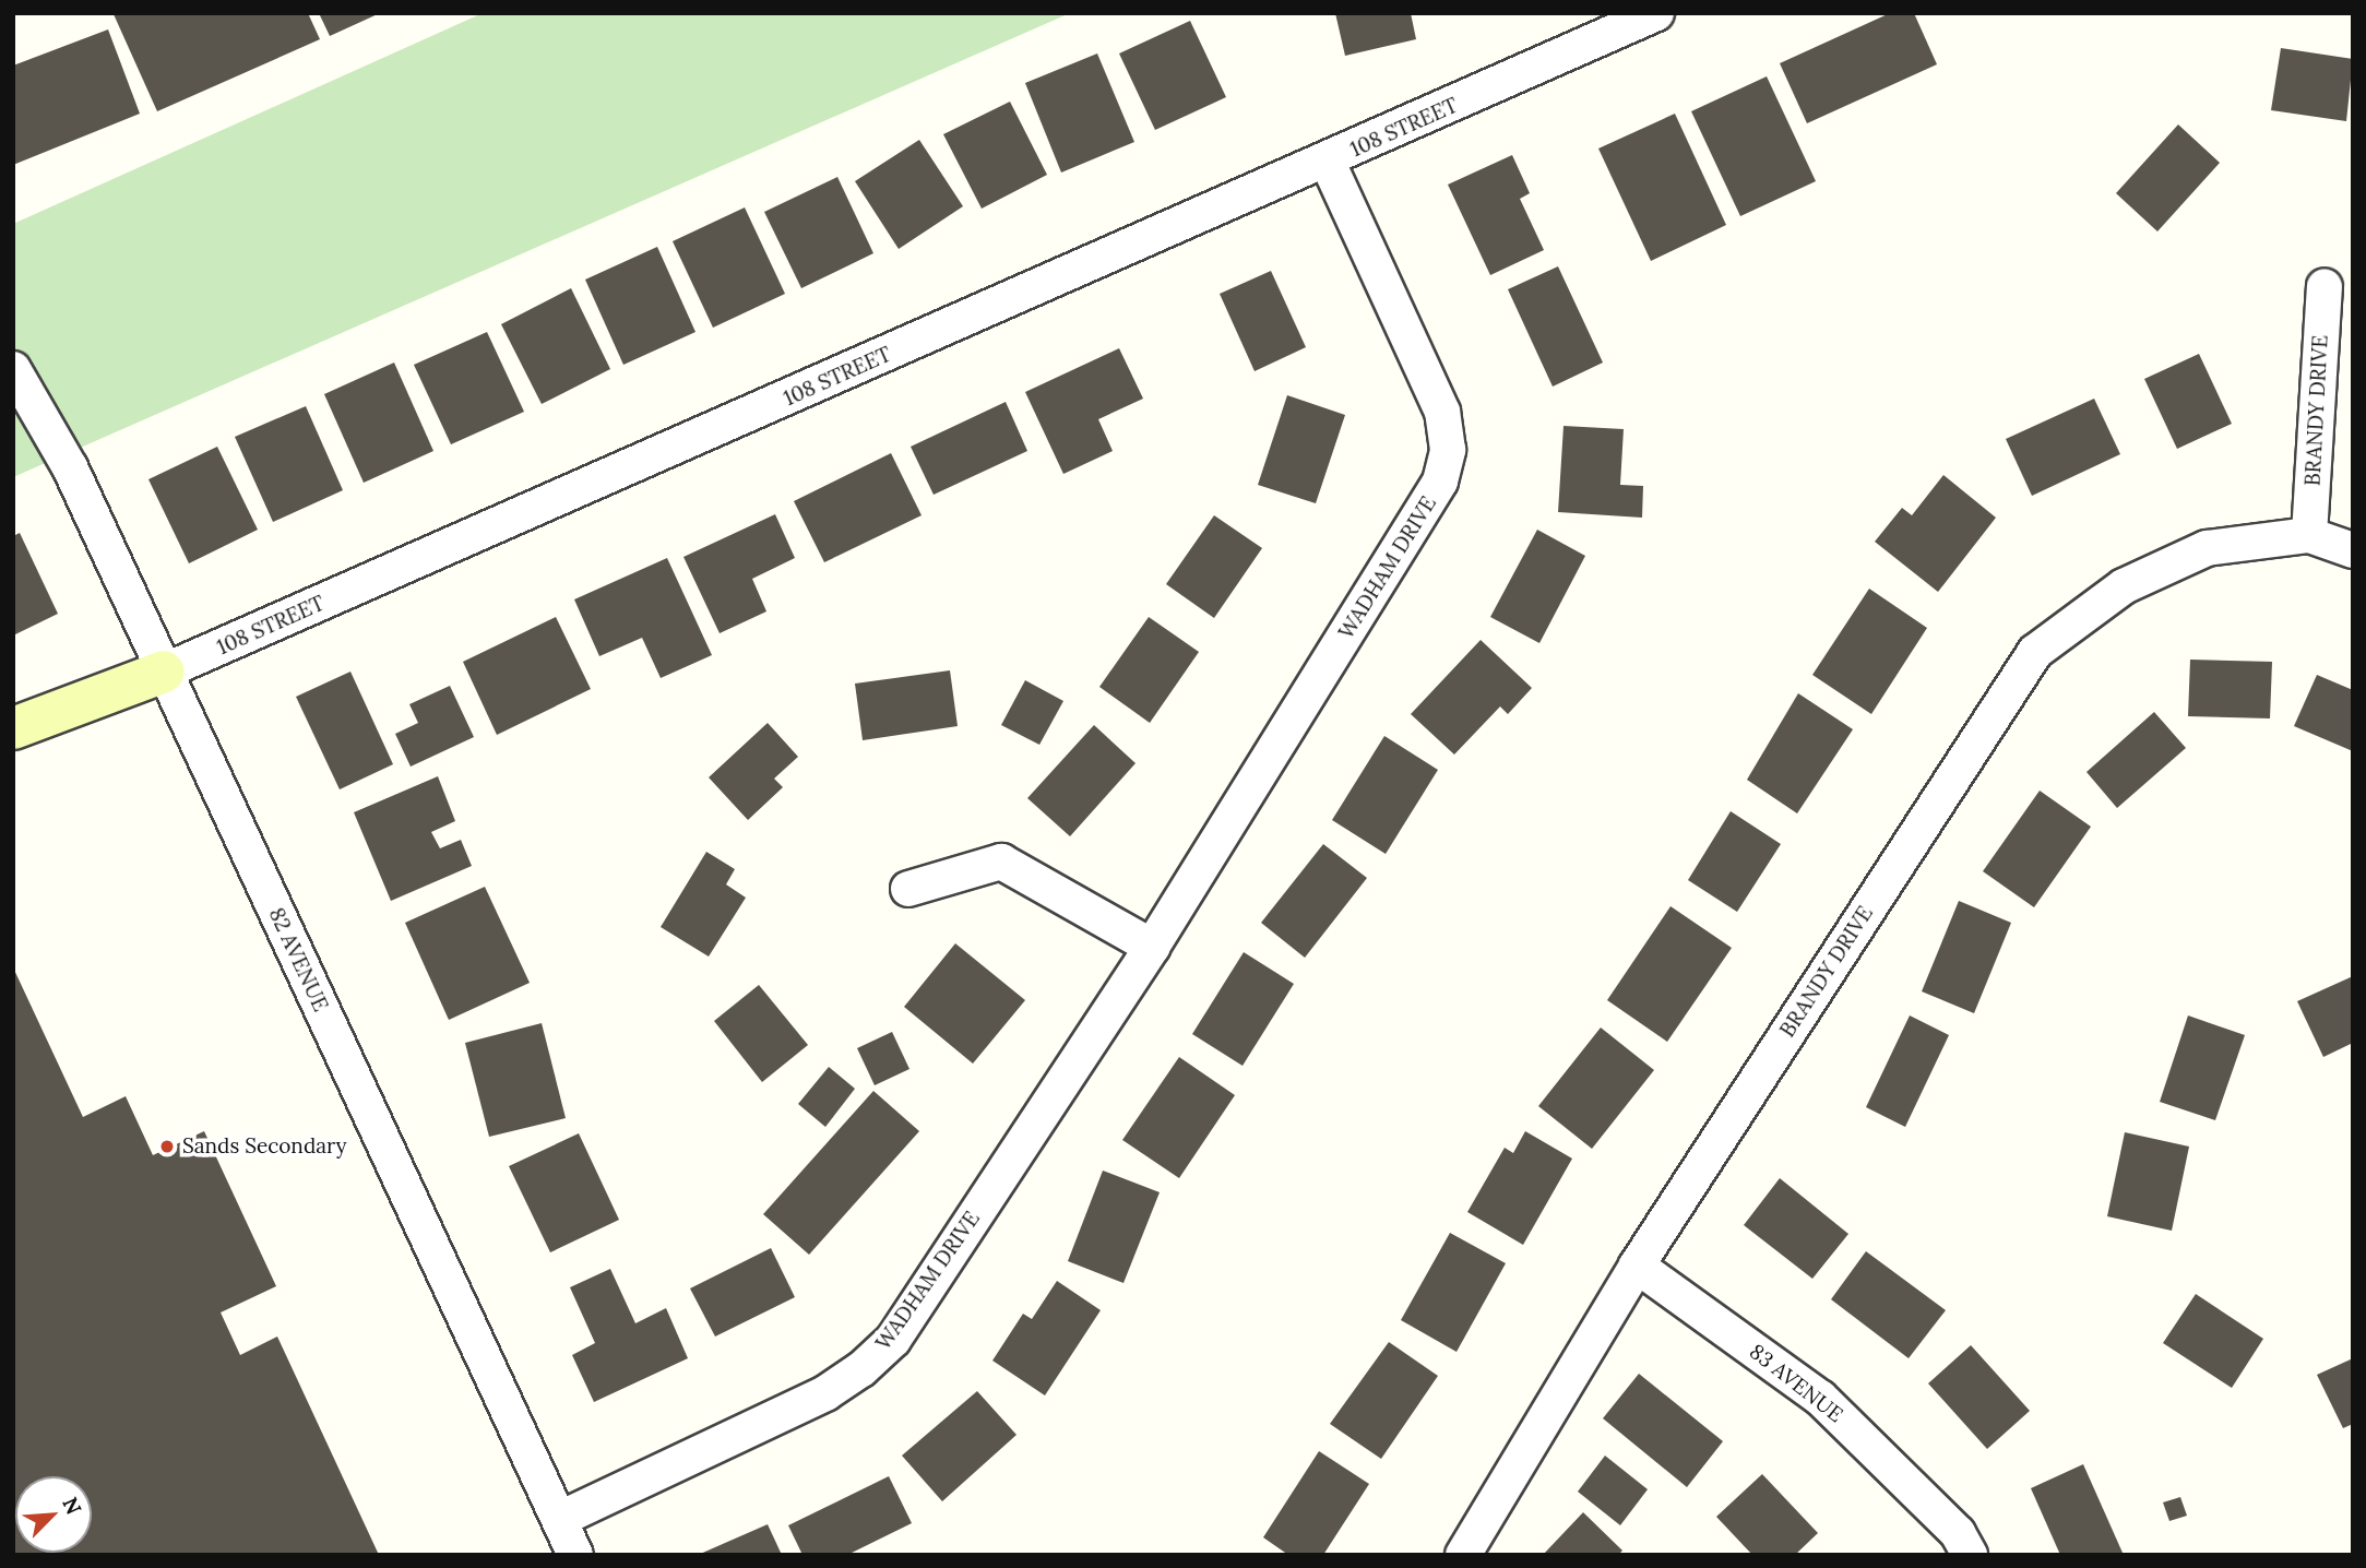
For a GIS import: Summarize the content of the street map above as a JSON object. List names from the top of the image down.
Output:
{
  "streets": {
    "street": [
      "108 STREET",
      "BRANDY DRIVE",
      "WADHAM DRIVE",
      "82 AVENUE",
      "83 AVENUE"
    ]
  },
  "crossings": [
    ["108 STREET", "WADHAM DRIVE"],
    ["108 STREET", "82 AVENUE"],
    ["BRANDY DRIVE", "83 AVENUE"],
    ["WADHAM DRIVE", "82 AVENUE"]
  ],
  "places": ["Sands Secondary"],
  "north": "top right"
}
